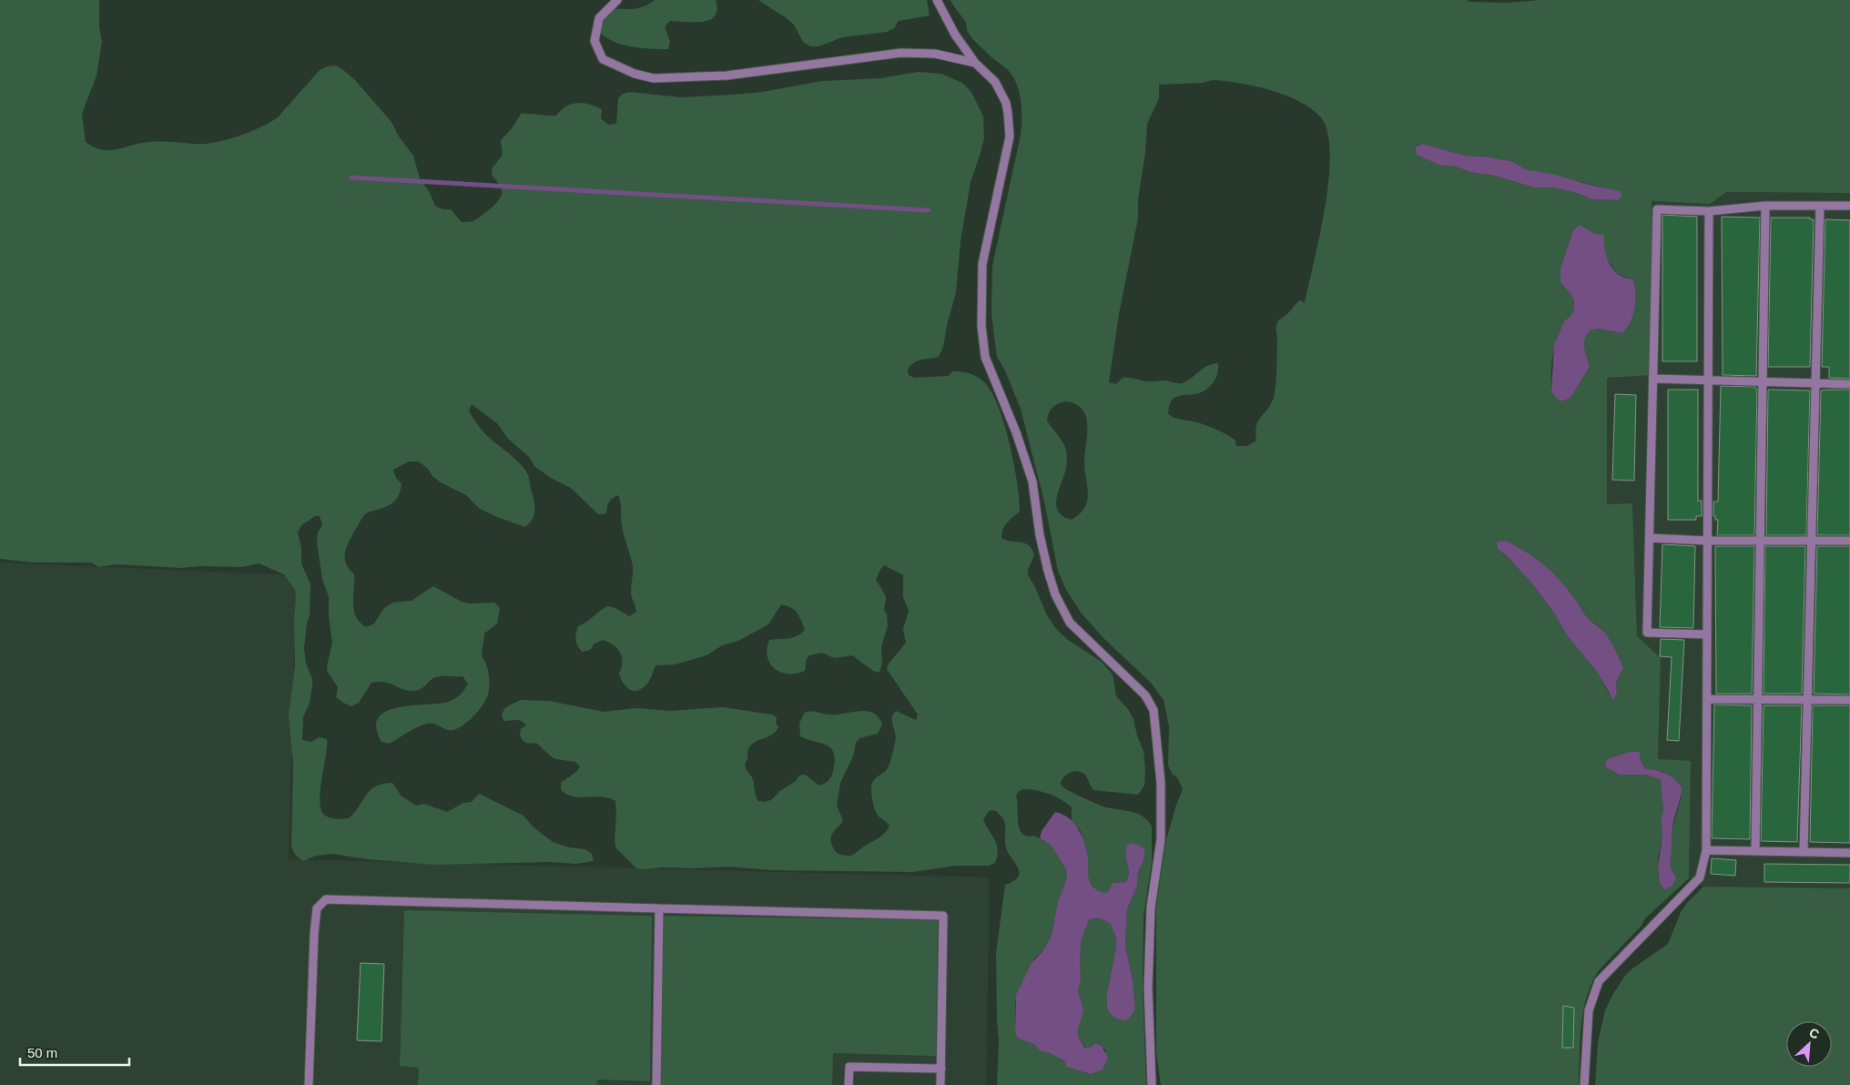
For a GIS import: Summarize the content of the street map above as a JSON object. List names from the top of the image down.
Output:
{
  "scale_bar": "50 m",
  "north": "top right"
}
